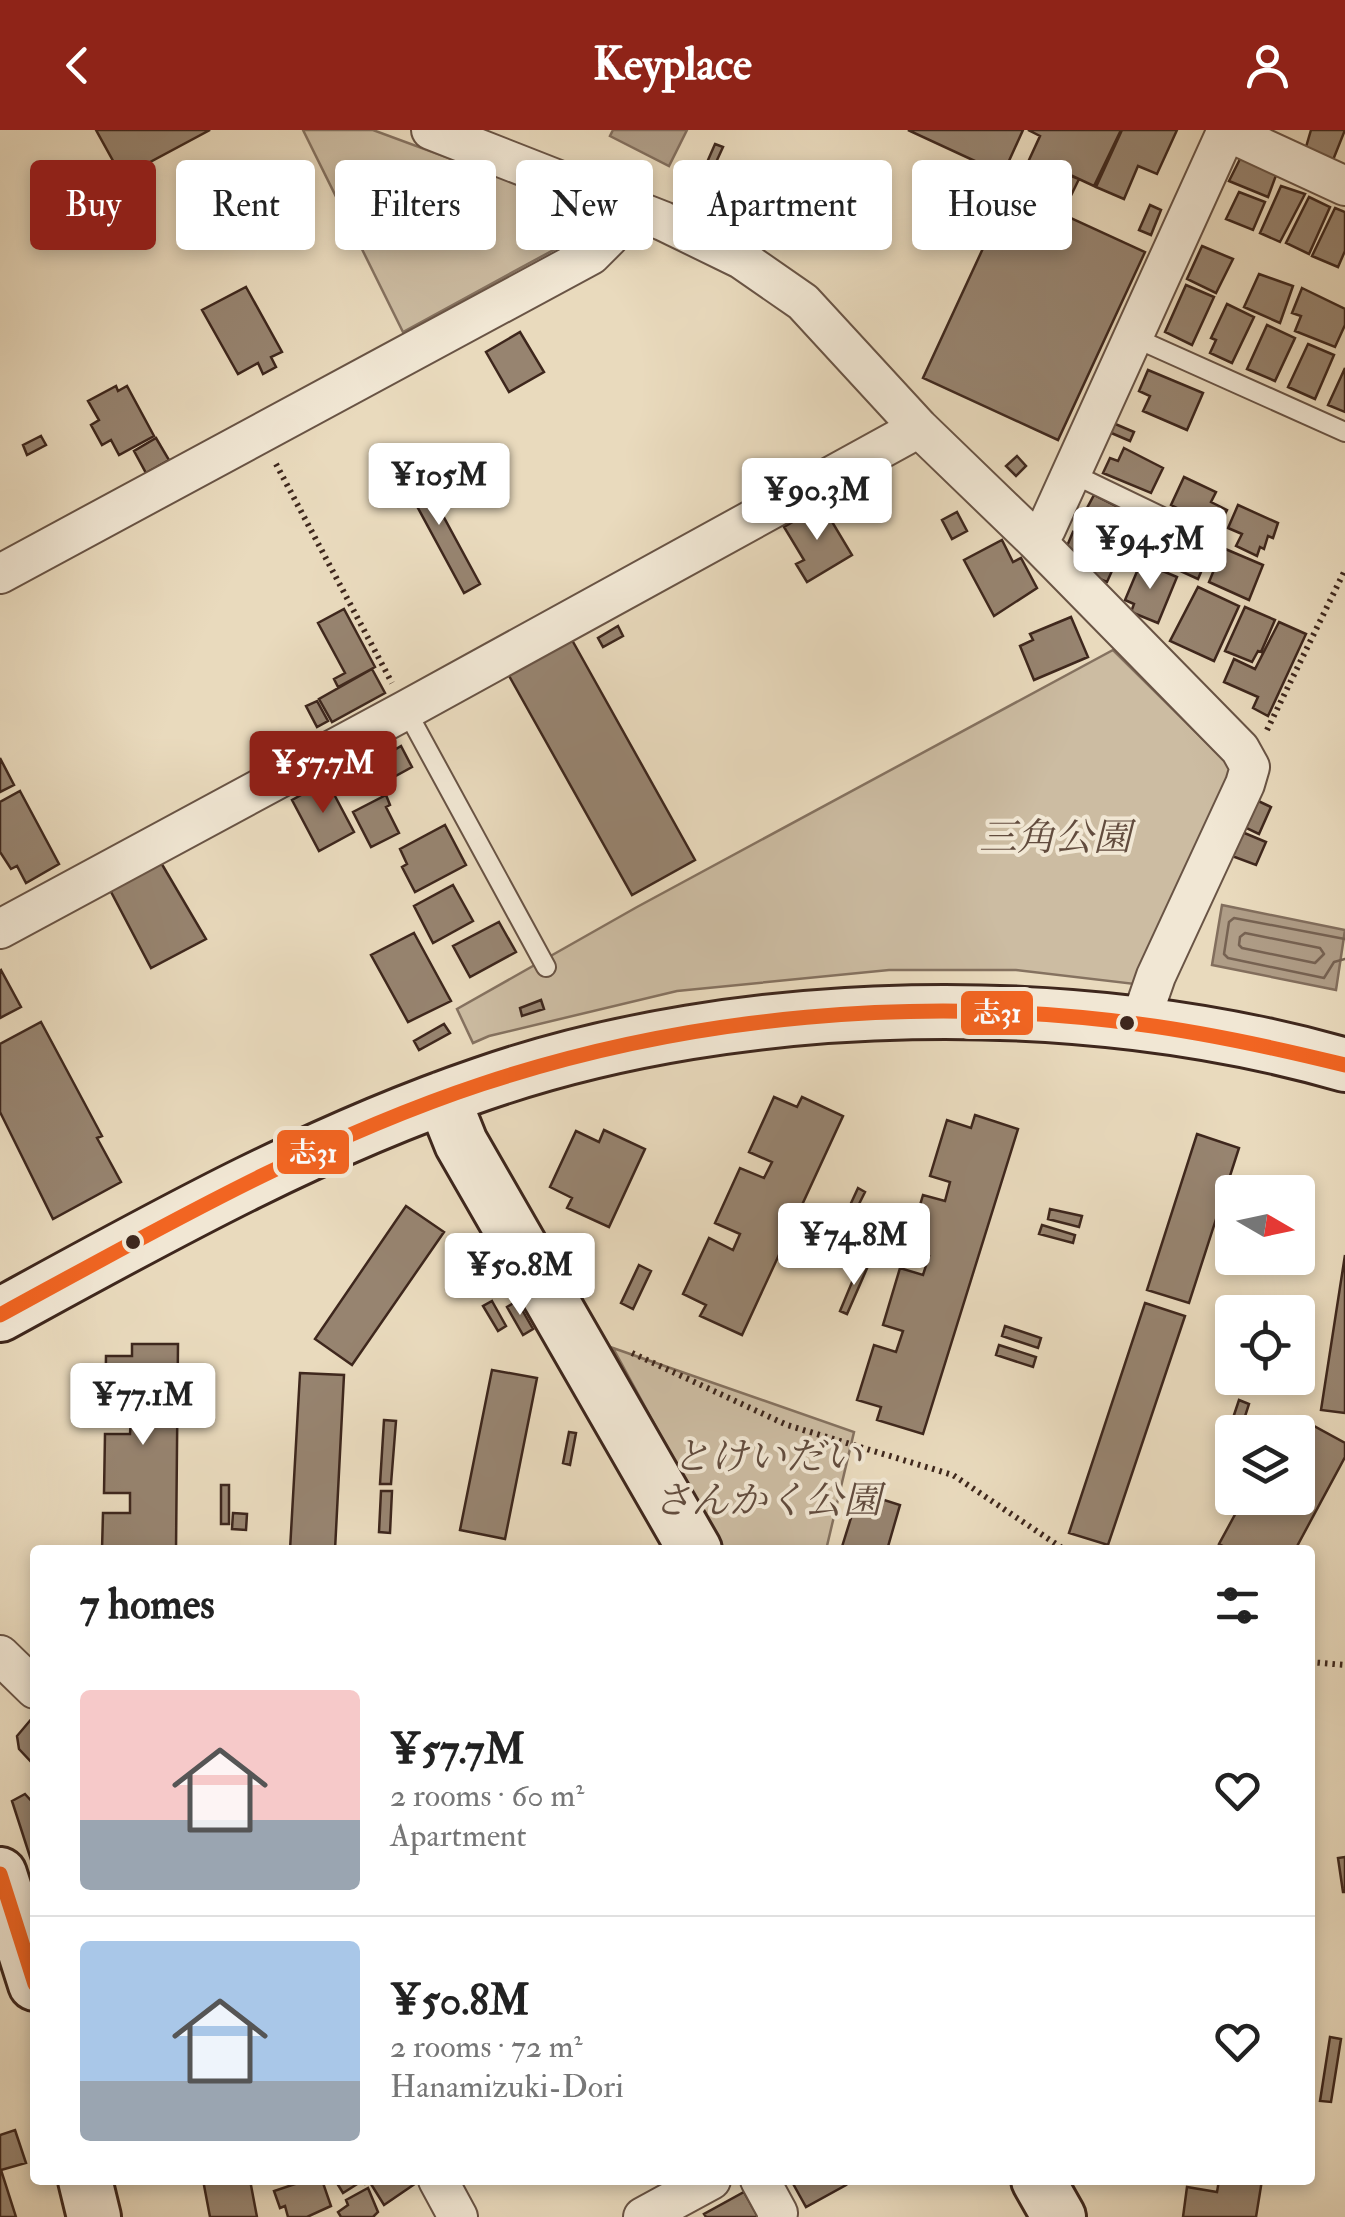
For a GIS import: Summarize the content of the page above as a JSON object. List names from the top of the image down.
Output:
{
  "parks": ["三角公園", "とけいだい さんかく公園"],
  "lines": ["transit line 志31"],
  "north": "right",
  "page": {
    "header": "Keyplace",
    "chip": [
      "Buy",
      "Rent",
      "Filters",
      "New",
      "Apartment",
      "House"
    ],
    "price": [
      "¥105M",
      "¥90.3M",
      "¥94.5M",
      "¥57.7M",
      "¥74.8M",
      "¥50.8M",
      "¥77.1M"
    ],
    "heading": "7 homes",
    "list": [
      {
        "name": "¥57.7M",
        "note": "2 rooms · 60 m² · Apartment"
      },
      {
        "name": "¥50.8M",
        "note": "2 rooms · 72 m² · Hanamizuki-Dori"
      }
    ]
  }
}
